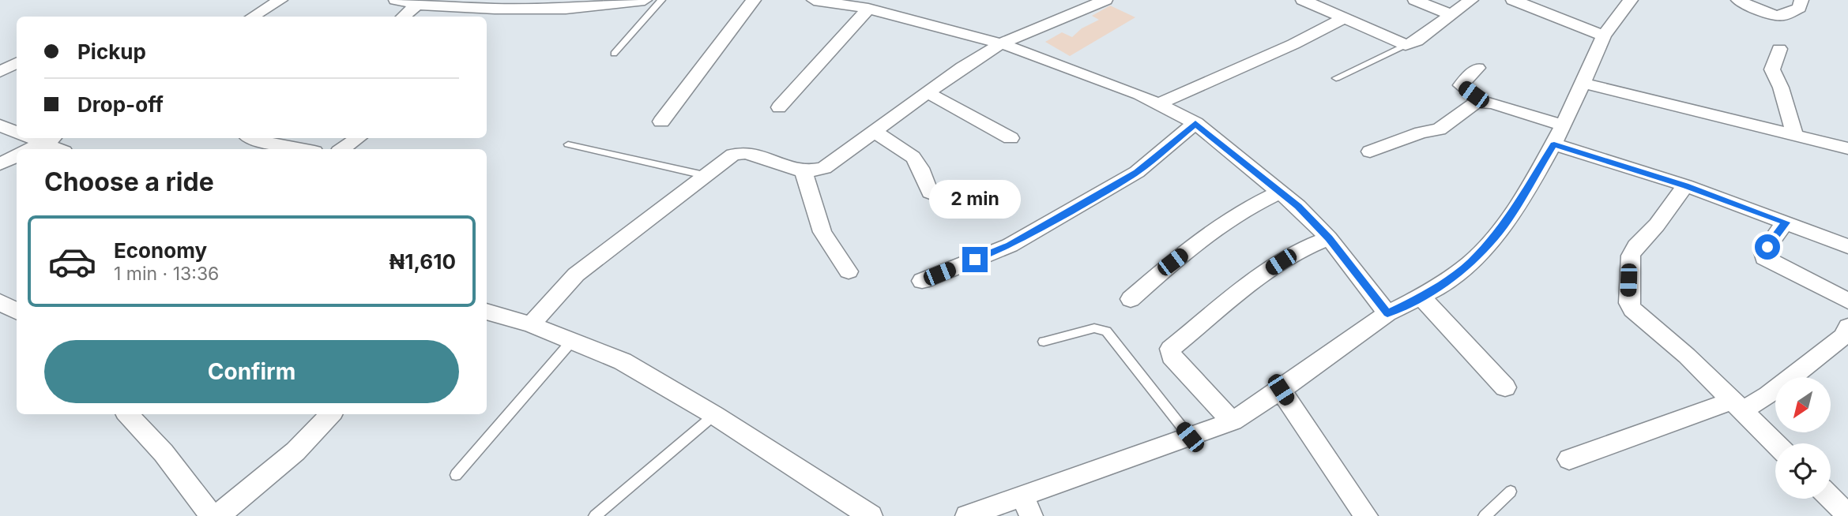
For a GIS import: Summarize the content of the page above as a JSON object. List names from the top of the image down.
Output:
{
  "north": "bottom left",
  "page": {
    "banner": ["Pickup", "Drop-off"],
    "heading": "Choose a ride",
    "bubble": "2 min",
    "list": [
      {
        "name": "Economy",
        "note": "1 min · 13:36",
        "value": "₦1,610"
      }
    ],
    "buttons": "Confirm"
  }
}
